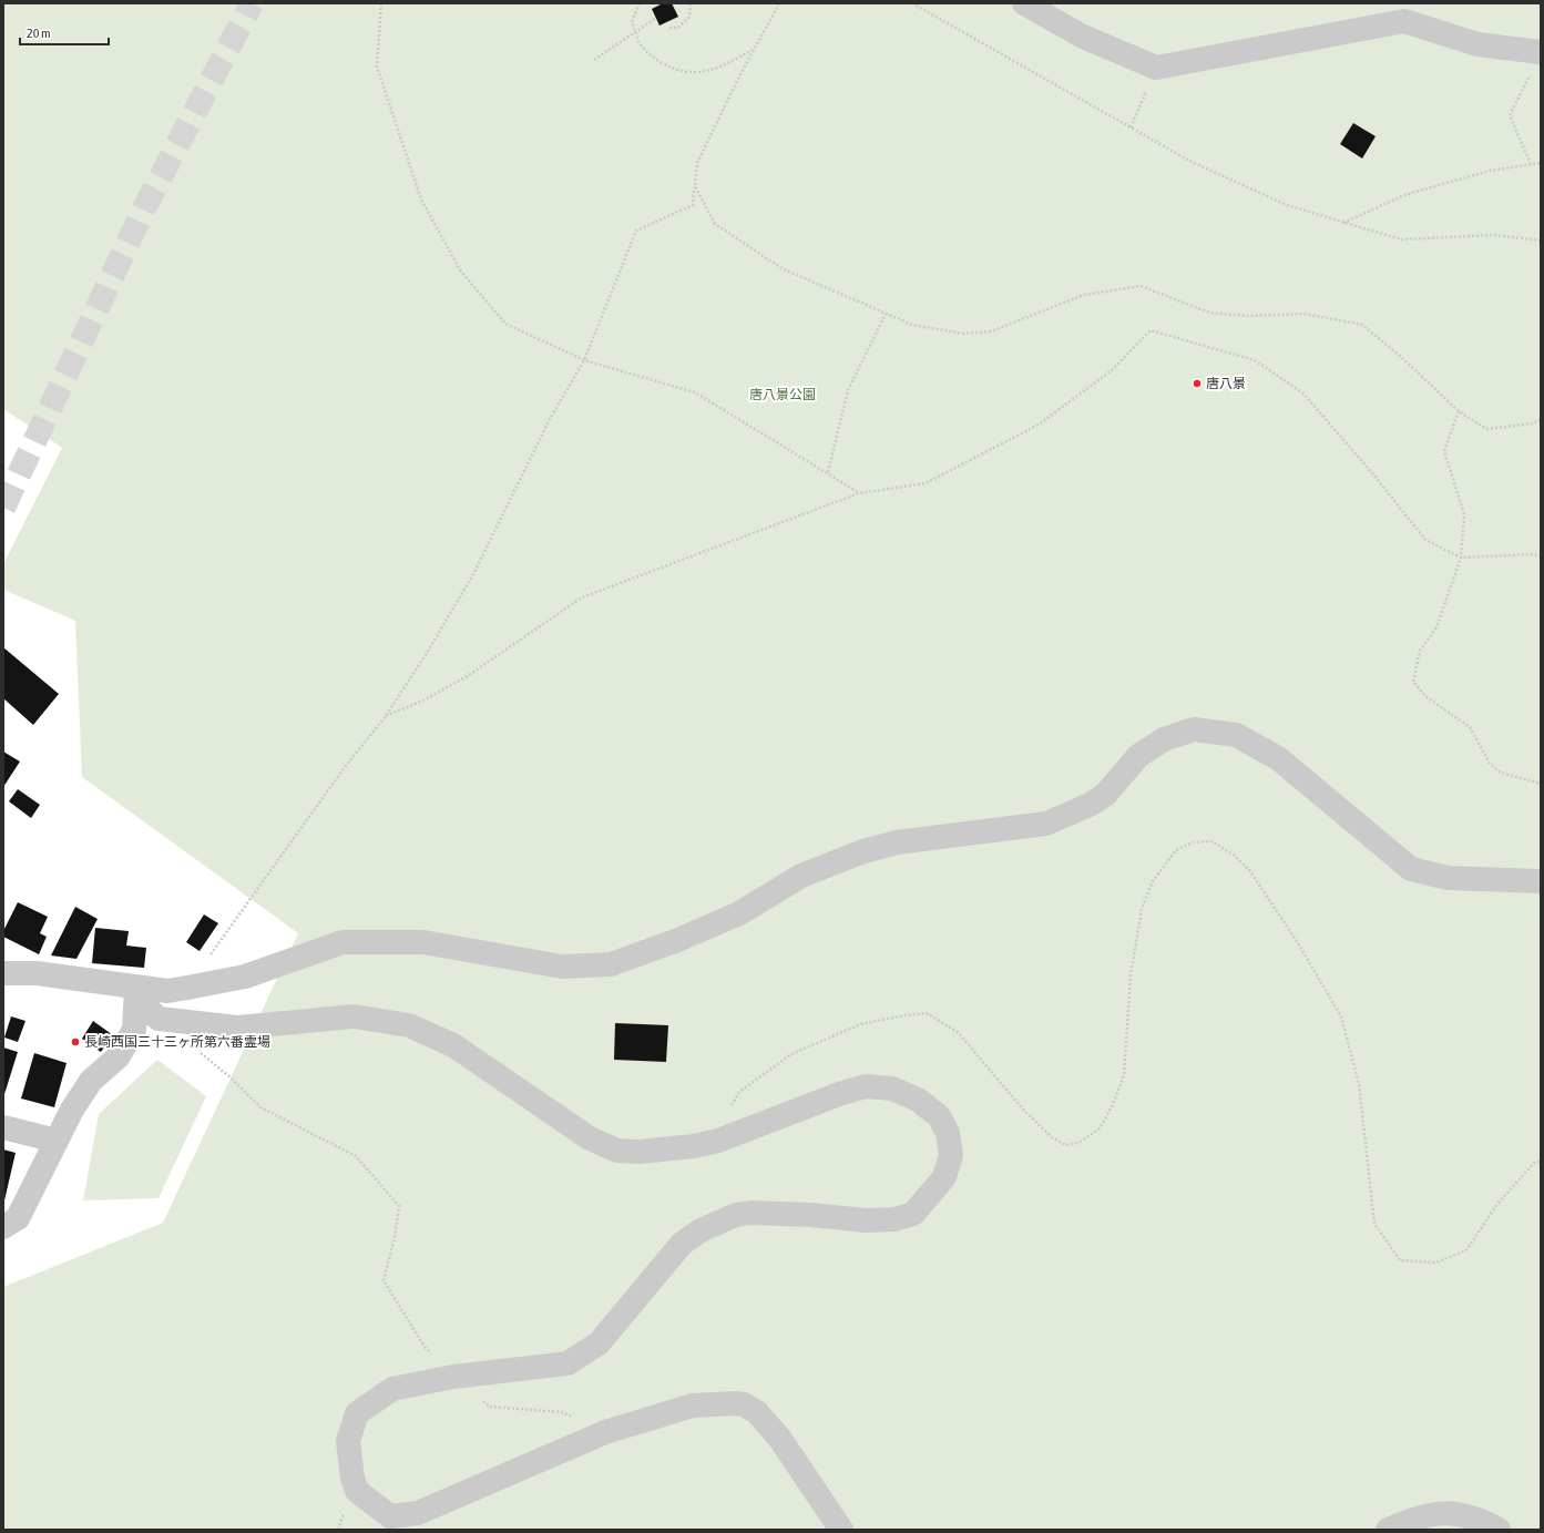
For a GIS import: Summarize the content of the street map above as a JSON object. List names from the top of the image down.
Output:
{
  "parks": ["唐八景公園"],
  "places": ["唐八景", "長崎西国三十三ヶ所第六番霊場"],
  "scale_bar": "20 m"
}
